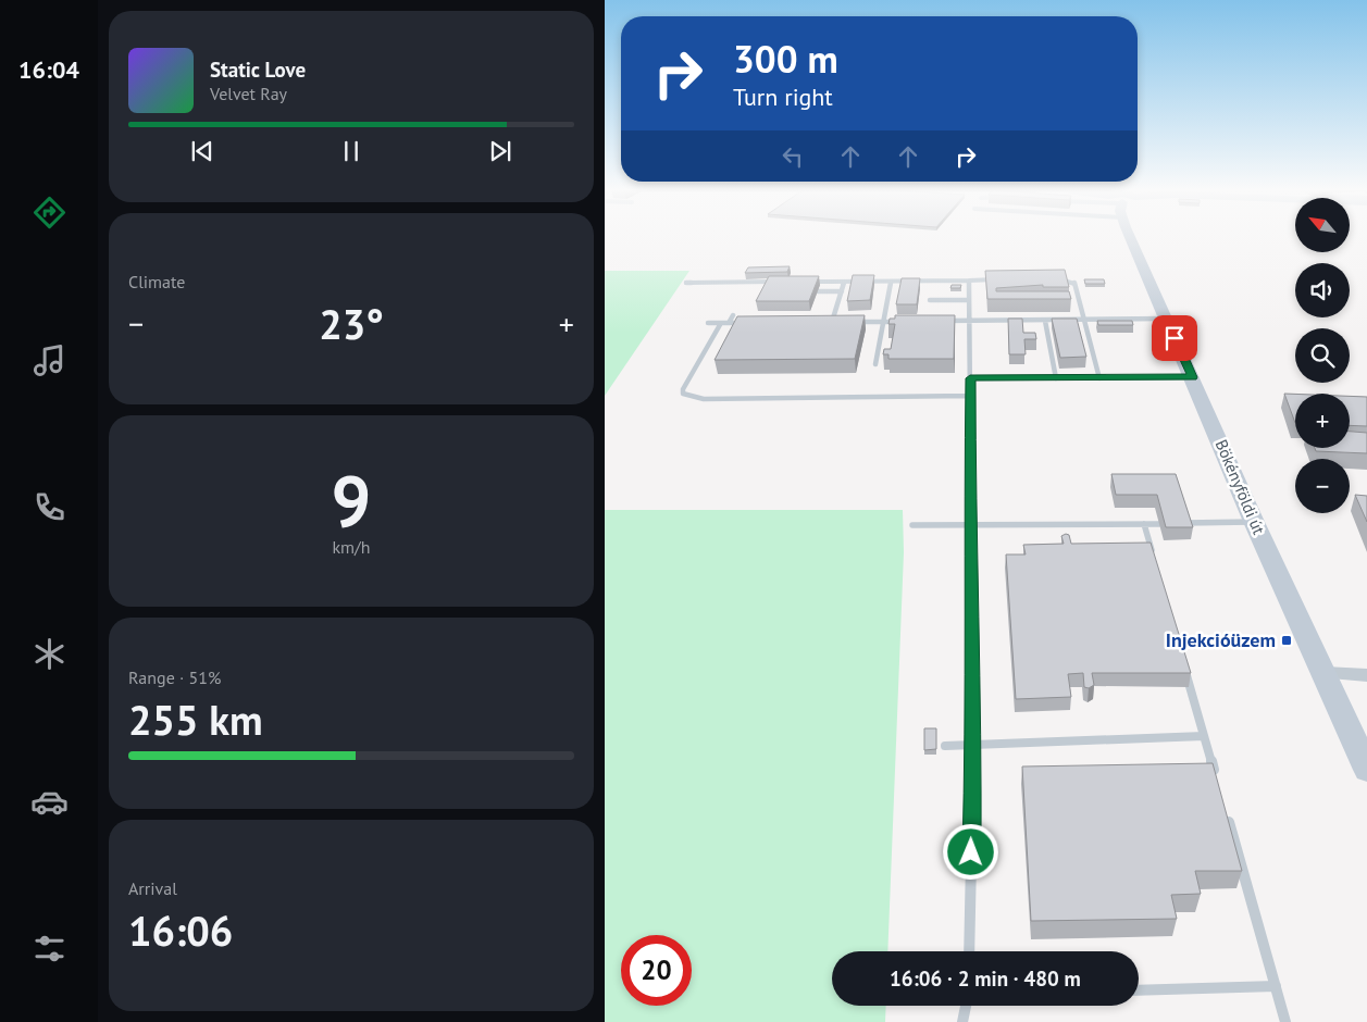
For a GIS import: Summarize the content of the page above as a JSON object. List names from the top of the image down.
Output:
{
  "streets": {
    "street": ["Bökényföldi út"]
  },
  "places": {
    "transit": ["Injekcióüzem"]
  },
  "north": "top left",
  "page": {
    "tabs": "16:04",
    "turn": ["300 m", "Turn right"],
    "song": ["Static Love", "Velvet Ray"],
    "map_buttons": ["+", "−"],
    "tile": [
      "Climate",
      ["9", "km/h"],
      ["Range · 51%", "255 km"],
      ["Arrival", "16:06"]
    ],
    "heat": ["−", "23°", "+"],
    "limit": "20",
    "trip": "16:06 · 2 min · 480 m"
  }
}
